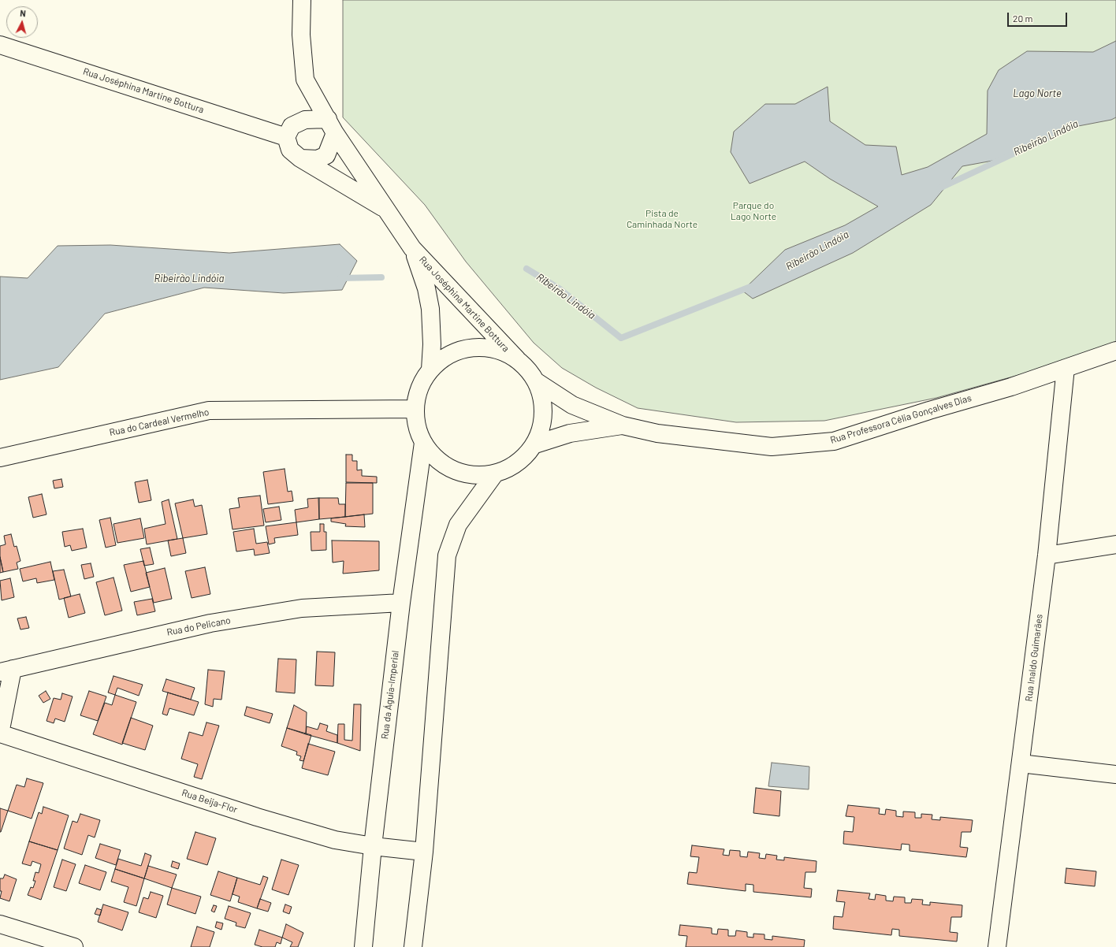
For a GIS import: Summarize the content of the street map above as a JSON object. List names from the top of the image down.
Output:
{
  "streets": {
    "street": [
      "Rua Joséphina Martine Bottura",
      "Rua Professora Célia Gonçalves Dias",
      "Rua do Cardeal Vermelho",
      "Rua do Pelicano",
      "Rua Inaldo Guimarães",
      "Rua da Águia-Imperial",
      "Rua Beija-Flor"
    ]
  },
  "crossings": [
    ["Rua Professora Célia Gonçalves Dias", "Rua Inaldo Guimarães"],
    ["Rua do Pelicano", "Rua da Águia-Imperial"],
    ["Rua da Águia-Imperial", "Rua Beija-Flor"]
  ],
  "water": ["Lago Norte", "Ribeirão Lindóia"],
  "parks": ["Parque do Lago Norte", "Pista de Caminhada Norte"],
  "scale_bar": "20 m",
  "north": "top"
}
